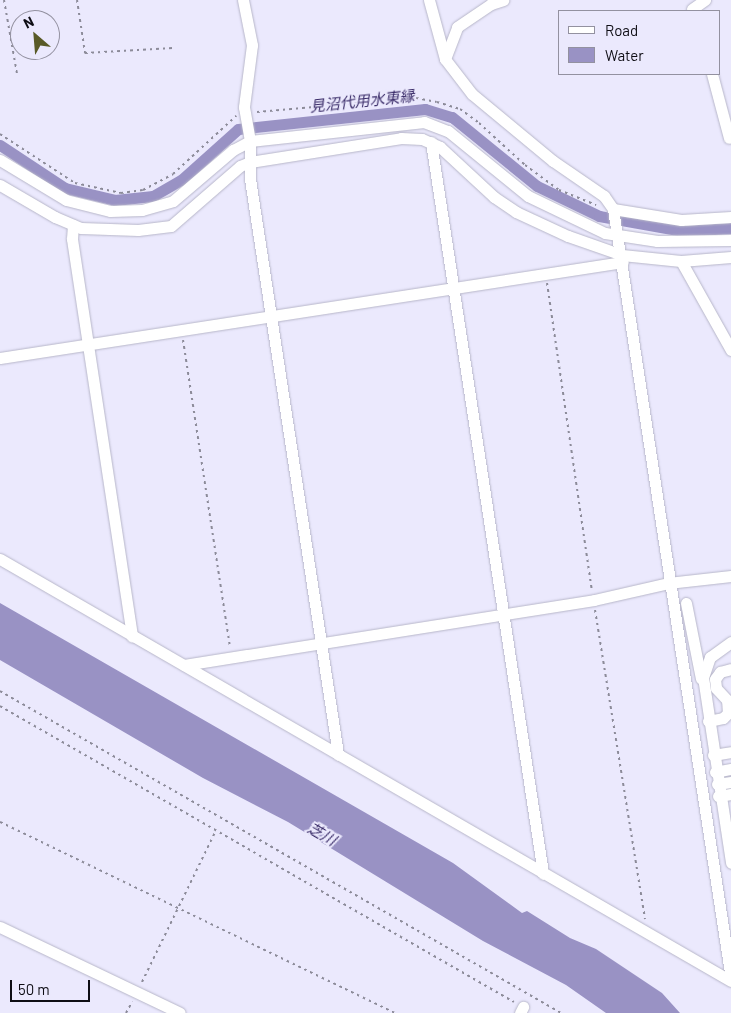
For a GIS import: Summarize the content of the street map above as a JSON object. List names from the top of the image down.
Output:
{
  "water": ["見沼代用水東縁", "芝川"],
  "legend": ["Road", "Water"],
  "scale_bar": "50 m",
  "north": "top left"
}
